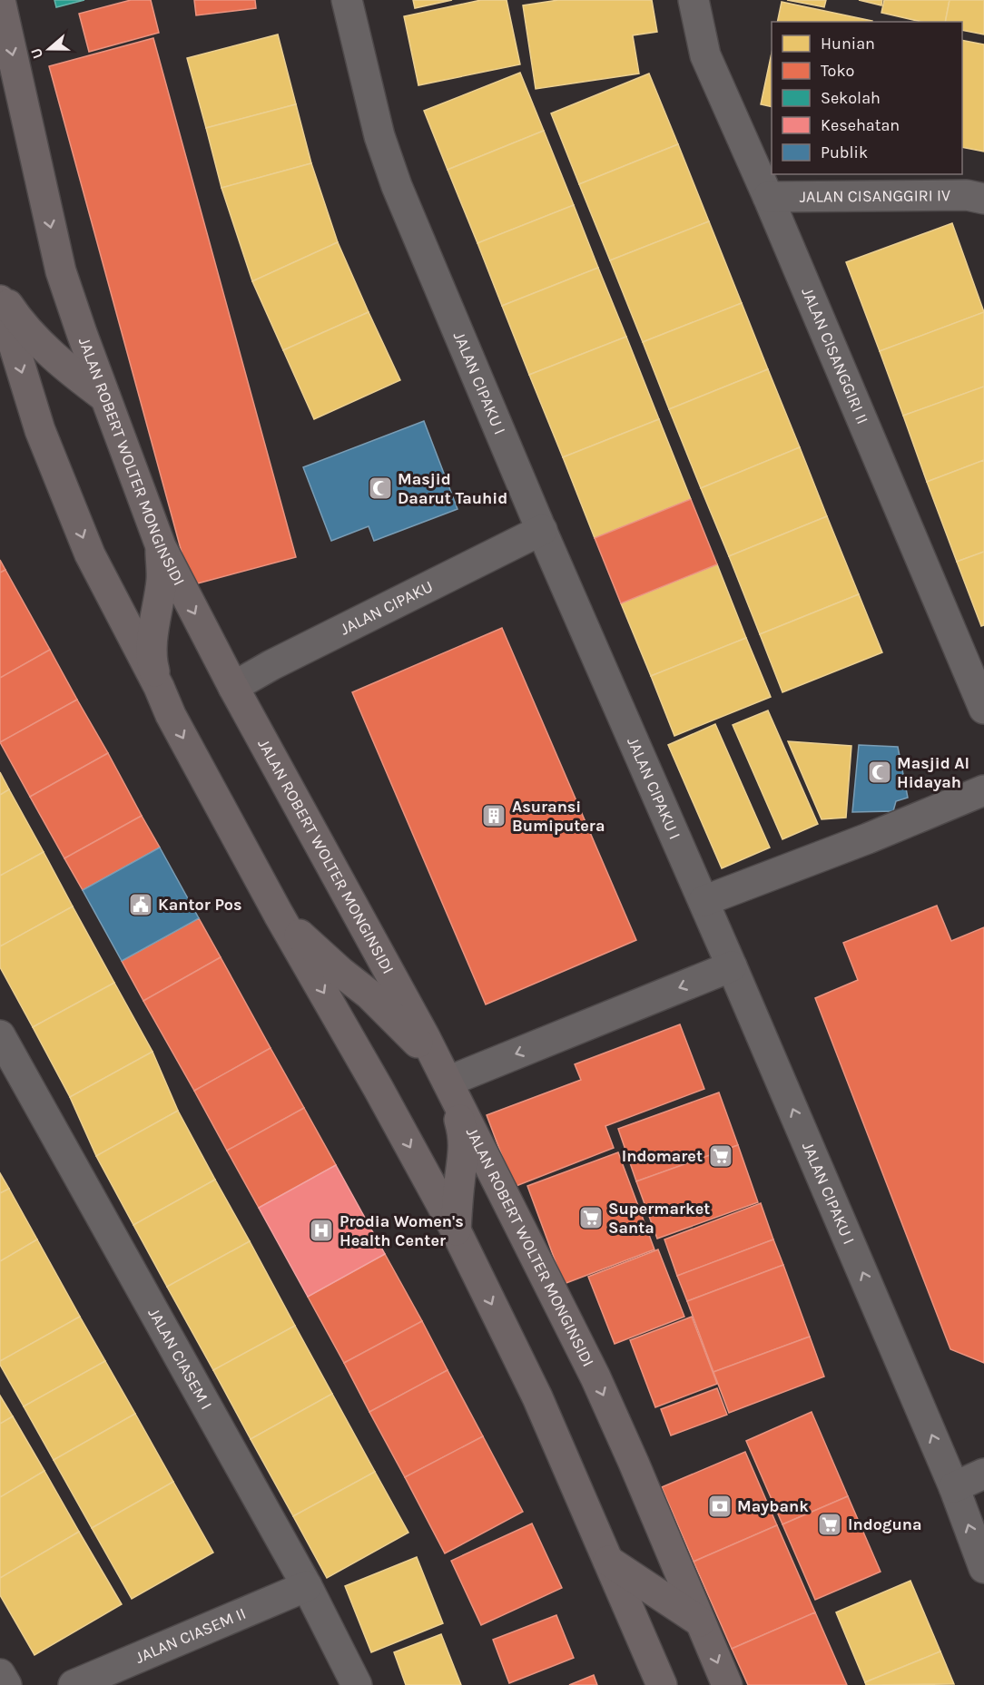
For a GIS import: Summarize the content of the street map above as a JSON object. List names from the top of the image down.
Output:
{
  "streets": {
    "main road": ["JALAN ROBERT WOLTER MONGINSIDI"],
    "street": [
      "JALAN CISANGGIRI IV",
      "JALAN CISANGGIRI II",
      "JALAN CIPAKU I",
      "JALAN CIPAKU",
      "JALAN CIASEM I",
      "JALAN CIASEM II"
    ]
  },
  "crossings": [
    ["JALAN CISANGGIRI IV", "JALAN CISANGGIRI II"],
    ["JALAN CIPAKU I", "JALAN CIPAKU"],
    ["JALAN ROBERT WOLTER MONGINSIDI", "JALAN CIPAKU"],
    ["JALAN CIASEM I", "JALAN CIASEM II"]
  ],
  "one_way": ["JALAN CIPAKU I"],
  "places": {
    "mosque": ["Masjid Daarut Tauhid", "Masjid Al Hidayah"],
    "building": ["Asuransi Bumiputera"],
    "public building": ["Kantor Pos"],
    "supermarket": ["Indomaret", "Supermarket Santa", "Indoguna"],
    "hospital": ["Prodia Women's Health Center"],
    "bank": ["Maybank"]
  },
  "legend": [
    "Hunian",
    "Toko",
    "Sekolah",
    "Kesehatan",
    "Publik"
  ],
  "north": "left"
}
